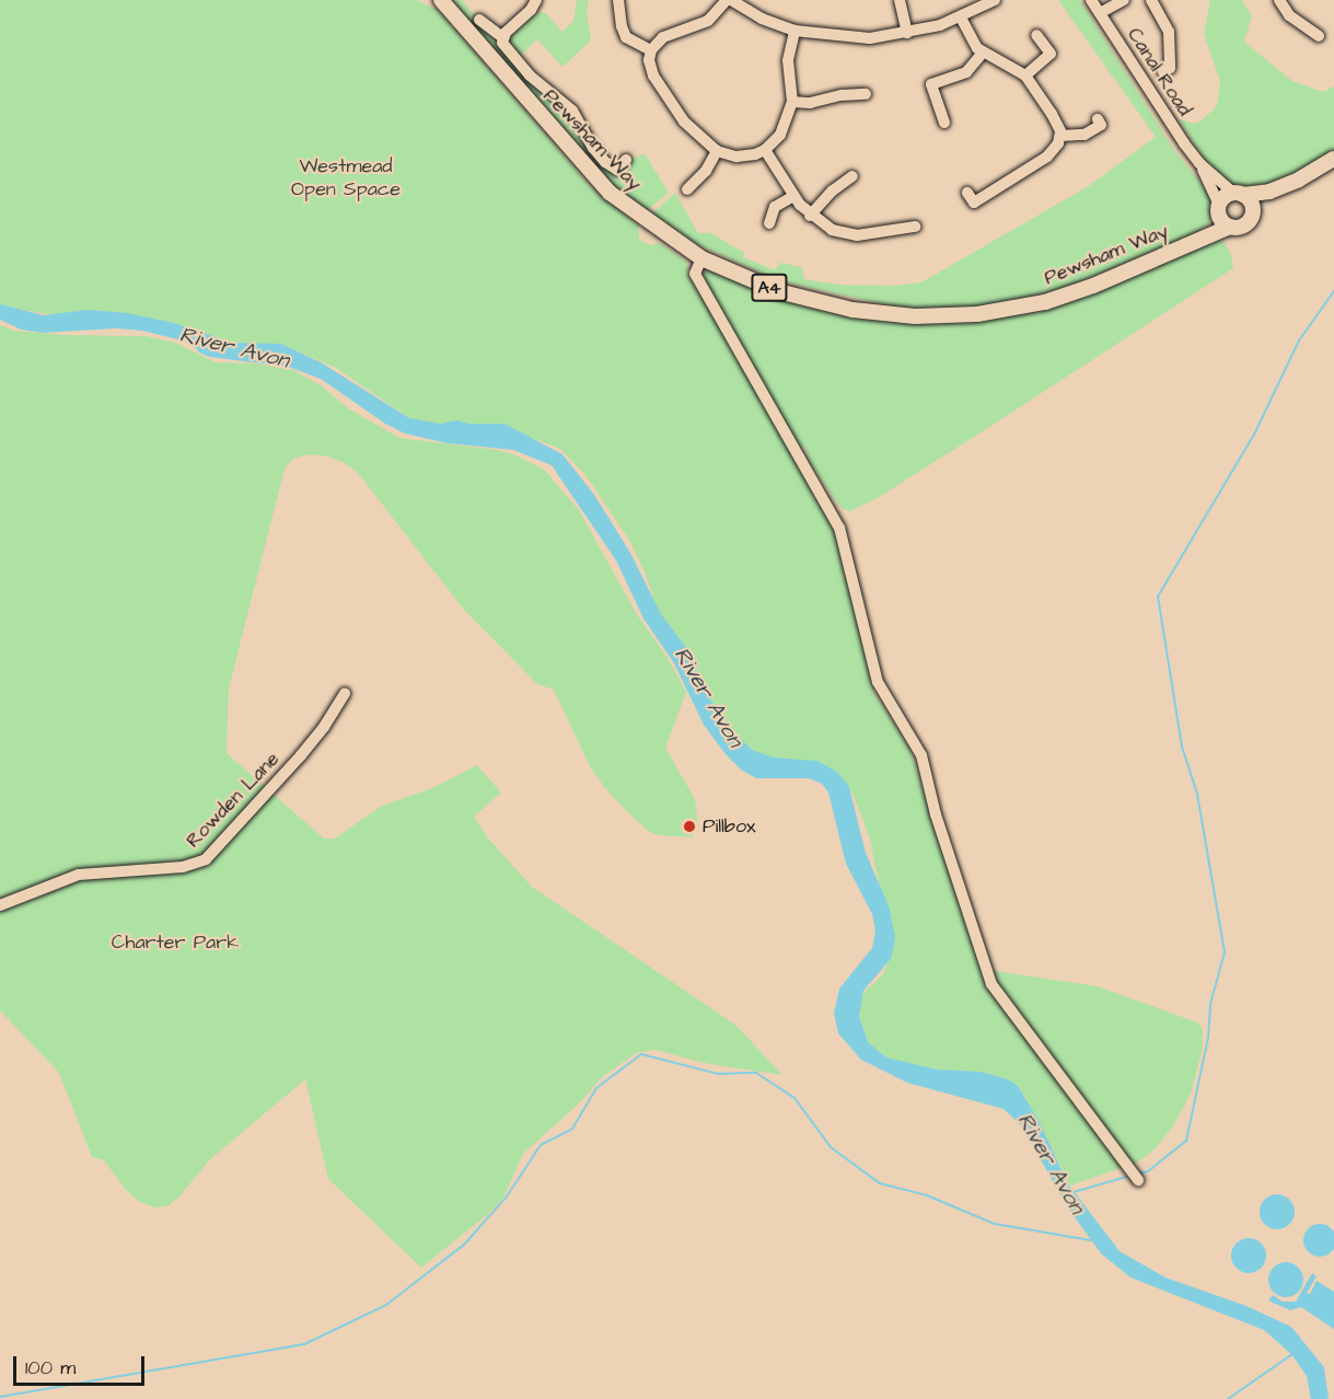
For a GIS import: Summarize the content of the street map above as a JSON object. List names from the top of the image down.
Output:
{
  "streets": {
    "main road": ["Pewsham Way", "A4"],
    "street": ["Canal Road", "Rowden Lane"]
  },
  "crossings": [
    ["Canal Road", "Pewsham Way"],
    ["Canal Road", "A4"],
    ["Pewsham Way", "A4"]
  ],
  "water": ["River Avon"],
  "parks": ["Westmead Open Space", "Charter Park"],
  "places": ["Pillbox"],
  "scale_bar": "100 m"
}
